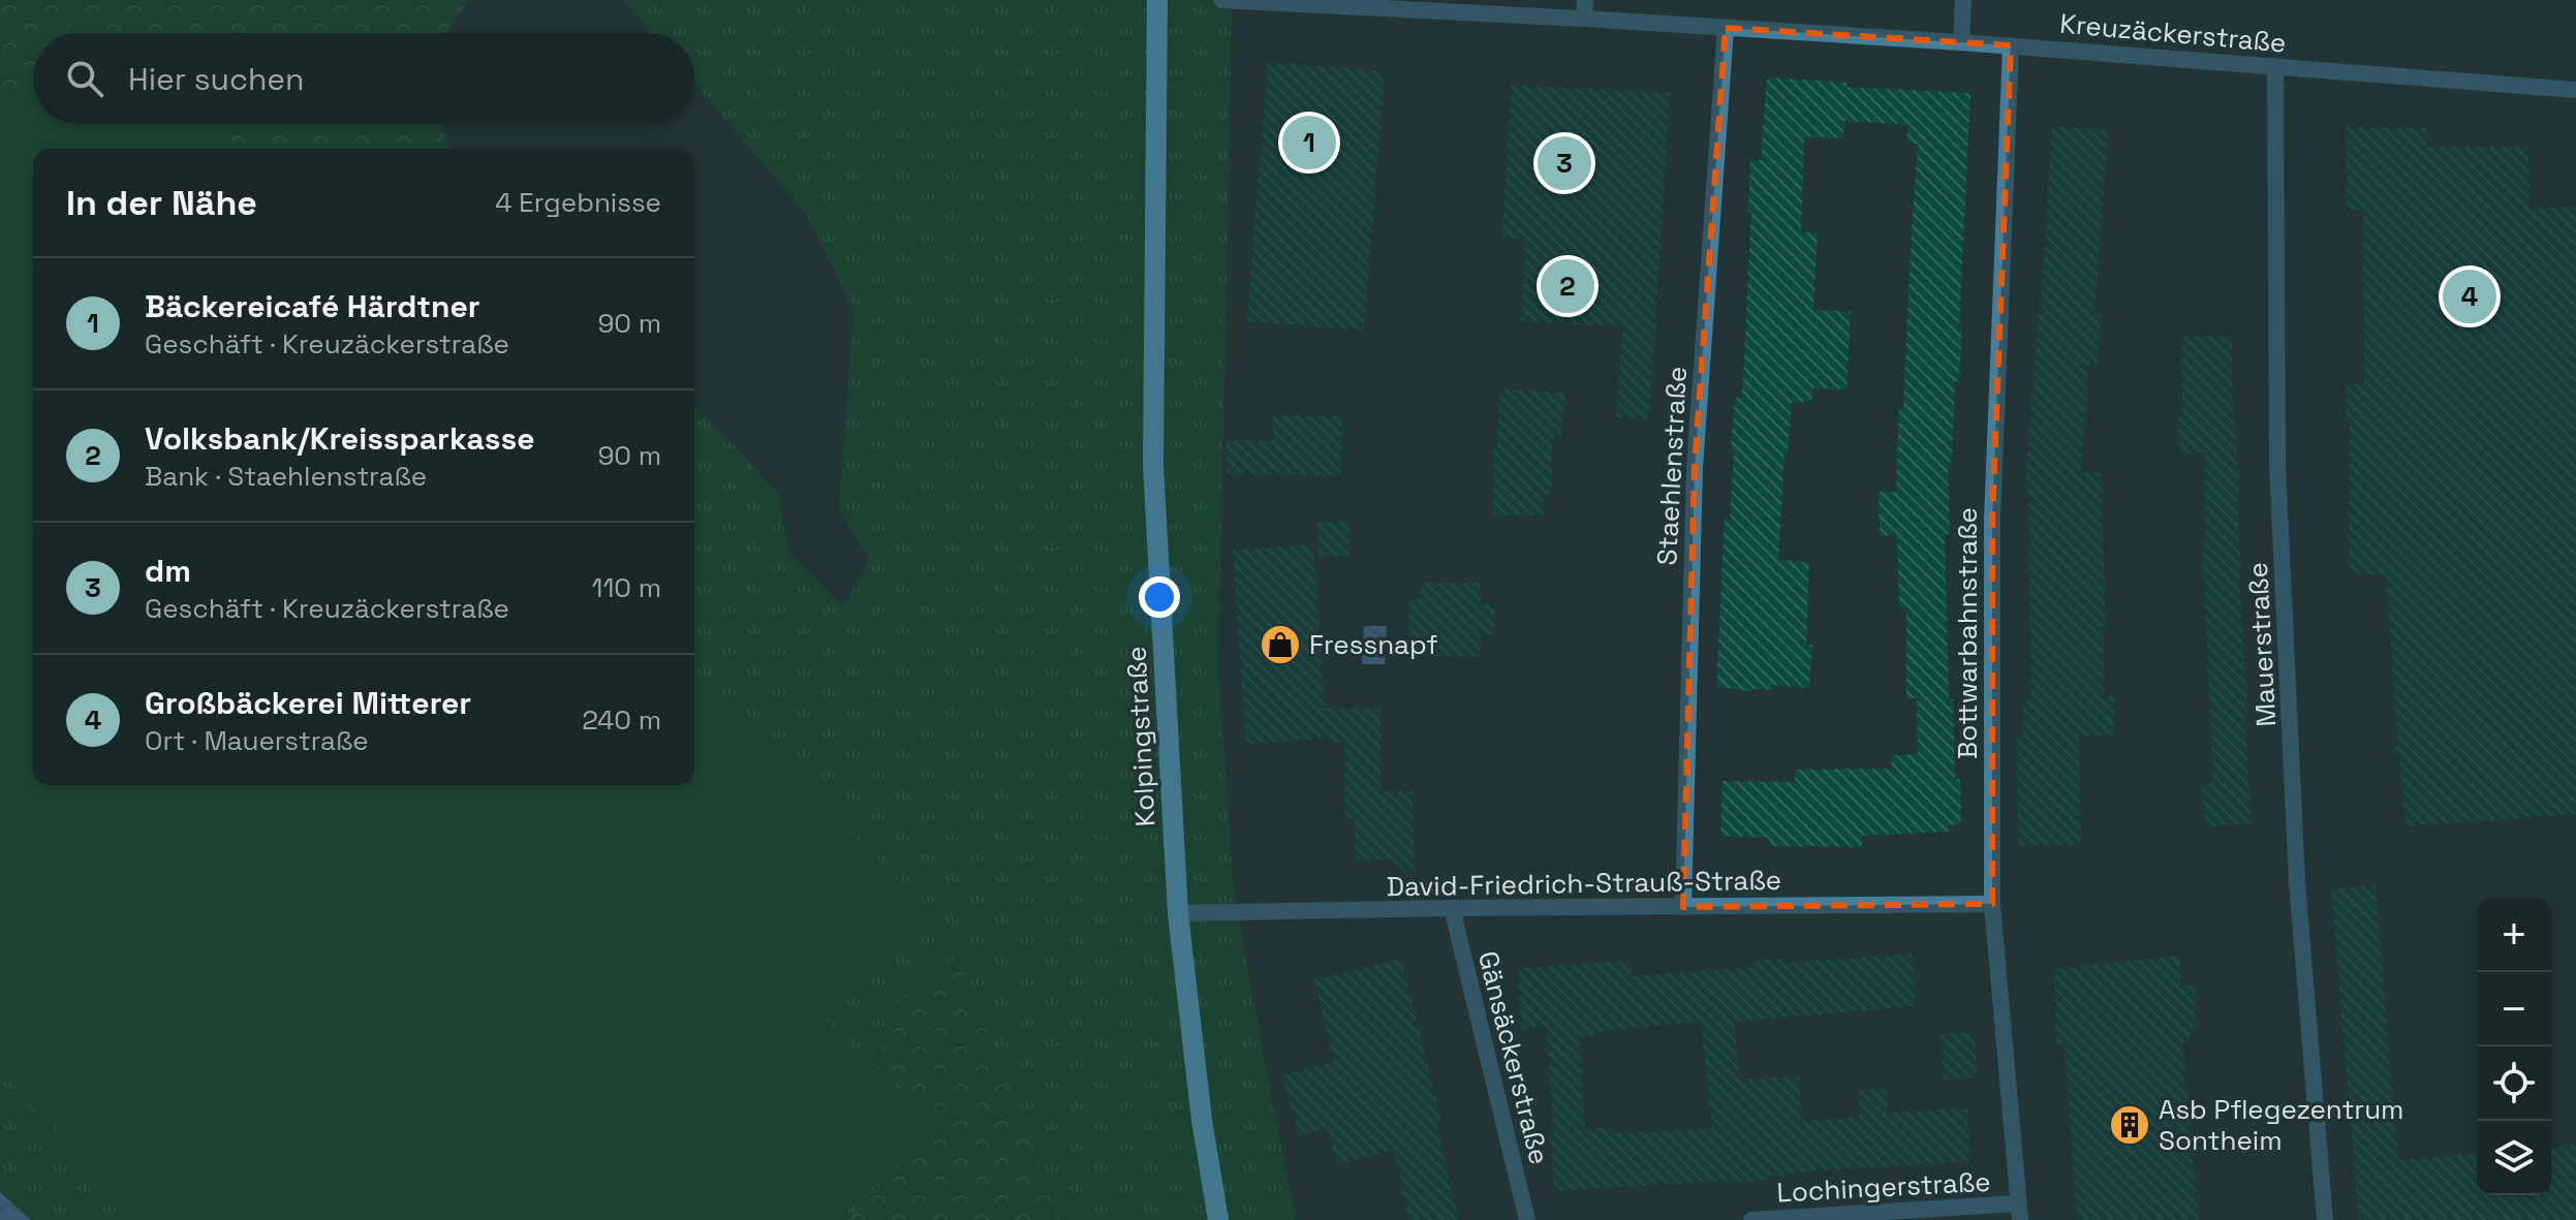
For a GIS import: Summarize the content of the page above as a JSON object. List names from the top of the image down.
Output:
{
  "streets": {
    "main road": ["Kolpingstraße"],
    "street": [
      "Kreuzäckerstraße",
      "Staehlenstraße",
      "Bottwarbahnstraße",
      "Mauerstraße",
      "David-Friedrich-Strauß-Straße",
      "Gänsäckerstraße",
      "Lochingerstraße"
    ]
  },
  "crossings": [
    ["Kreuzäckerstraße", "Staehlenstraße"],
    ["Kreuzäckerstraße", "Bottwarbahnstraße"],
    ["Kreuzäckerstraße", "Mauerstraße"],
    ["Staehlenstraße", "David-Friedrich-Strauß-Straße"],
    ["Bottwarbahnstraße", "David-Friedrich-Strauß-Straße"],
    ["Bottwarbahnstraße", "Lochingerstraße"],
    ["Kolpingstraße", "David-Friedrich-Strauß-Straße"],
    ["David-Friedrich-Strauß-Straße", "Gänsäckerstraße"]
  ],
  "places": {
    "shop": ["Fressnapf"],
    "building": ["Asb Pflegezentrum Sontheim"]
  },
  "page": {
    "search": "Hier suchen",
    "pins": [
      "1",
      "3",
      "2",
      "4"
    ],
    "heading": ["In der Nähe", "4 Ergebnisse"],
    "list": [
      {
        "mark": "1",
        "name": "Bäckereicafé Härdtner",
        "note": "Geschäft · Kreuzäckerstraße",
        "value": "90 m"
      },
      {
        "mark": "2",
        "name": "Volksbank/Kreissparkasse",
        "note": "Bank · Staehlenstraße",
        "value": "90 m"
      },
      {
        "mark": "3",
        "name": "dm",
        "note": "Geschäft · Kreuzäckerstraße",
        "value": "110 m"
      },
      {
        "mark": "4",
        "name": "Großbäckerei Mitterer",
        "note": "Ort · Mauerstraße",
        "value": "240 m"
      }
    ],
    "map_buttons": ["+", "−"]
  }
}
